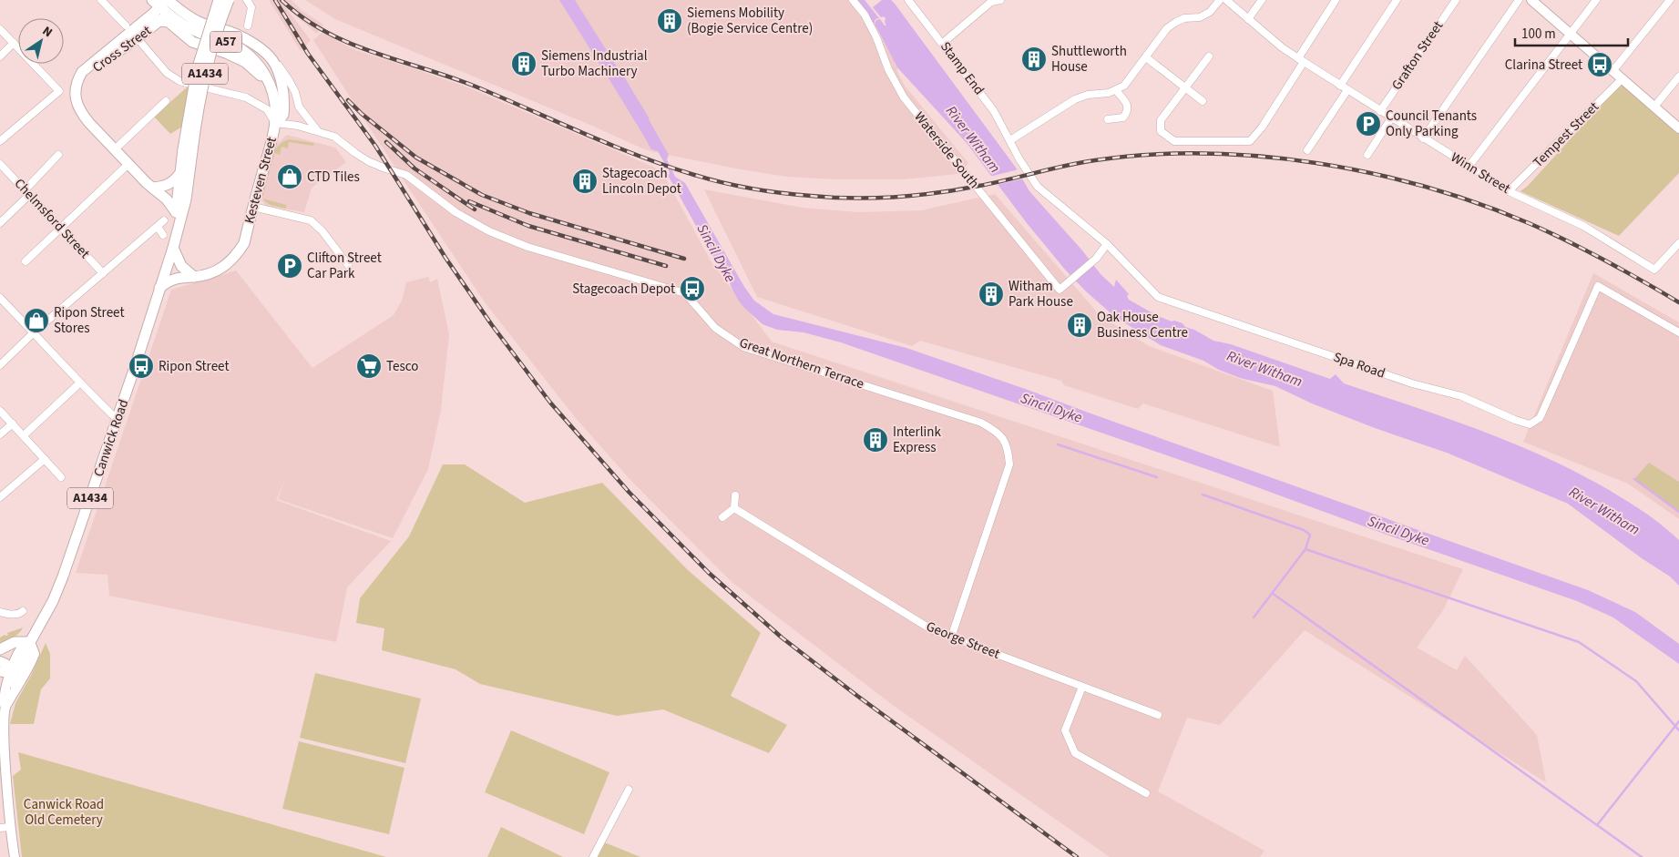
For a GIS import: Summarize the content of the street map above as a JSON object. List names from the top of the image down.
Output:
{
  "streets": {
    "main road": [
      "A57",
      "Cross Street",
      "A1434",
      "Kesteven Street",
      "Canwick Road"
    ],
    "street": [
      "Grafton Street",
      "Stamp End",
      "Tempest Street",
      "Waterside South",
      "Winn Street",
      "Chelmsford Street",
      "Great Northern Terrace",
      "Spa Road",
      "George Street"
    ]
  },
  "crossings": [
    ["A57", "Cross Street"],
    ["A57", "Kesteven Street"],
    ["A57", "Great Northern Terrace"],
    ["Cross Street", "Kesteven Street"],
    ["Grafton Street", "Winn Street"],
    ["Stamp End", "Spa Road"],
    ["A1434", "Canwick Road"],
    ["Tempest Street", "Winn Street"],
    ["Waterside South", "Spa Road"],
    ["Kesteven Street", "Great Northern Terrace"],
    ["Kesteven Street", "Canwick Road"],
    ["Great Northern Terrace", "George Street"]
  ],
  "water": ["River Witham", "Sincil Dyke"],
  "parks": ["Canwick Road Old Cemetery"],
  "places": {
    "building": [
      "Siemens Mobility (Bogie Service Centre)",
      "Shuttleworth House",
      "Siemens Industrial Turbo Machinery",
      "Stagecoach Lincoln Depot",
      "Witham Park House",
      "Oak House Business Centre",
      "Interlink Express"
    ],
    "bus stop": ["Clarina Street", "Stagecoach Depot", "Ripon Street"],
    "parking": ["Council Tenants Only Parking", "Clifton Street Car Park"],
    "shop": ["CTD Tiles", "Ripon Street Stores"],
    "supermarket": ["Tesco"]
  },
  "scale_bar": "100 m",
  "north": "top right"
}
